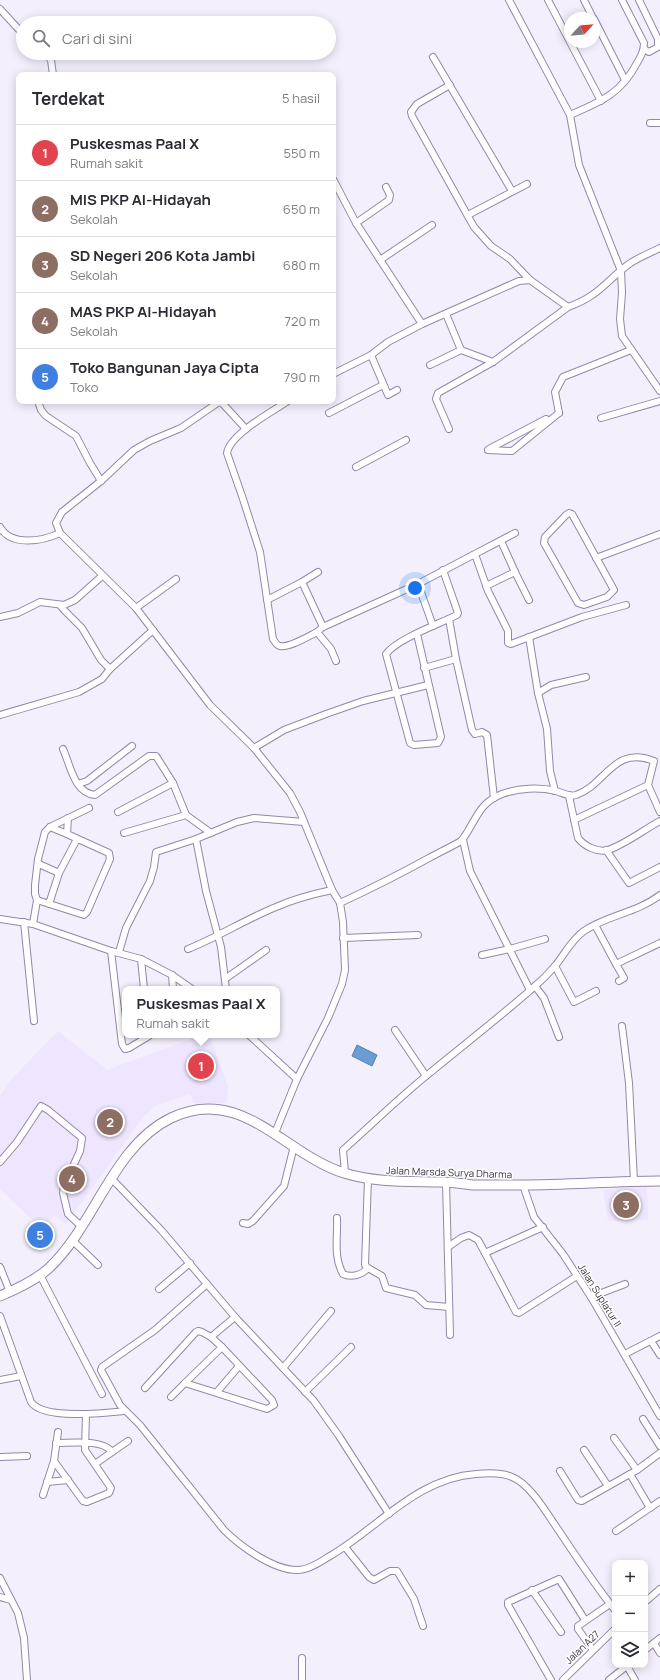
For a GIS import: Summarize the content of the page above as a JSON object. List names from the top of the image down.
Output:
{
  "streets": {
    "highway": ["Jalan Marsda Surya Dharma"],
    "street": ["Jalan Suplatur II", "Jalan A27"]
  },
  "crossings": [
    ["Jalan Marsda Surya Dharma", "Jalan Suplatur II"]
  ],
  "north": "top right",
  "page": {
    "search": "Cari di sini",
    "heading": ["Terdekat", "5 hasil"],
    "list": [
      {
        "mark": "1",
        "name": "Puskesmas Paal X",
        "note": "Rumah sakit",
        "value": "550 m"
      },
      {
        "mark": "2",
        "name": "MIS PKP Al-Hidayah",
        "note": "Sekolah",
        "value": "650 m"
      },
      {
        "mark": "3",
        "name": "SD Negeri 206 Kota Jambi",
        "note": "Sekolah",
        "value": "680 m"
      },
      {
        "mark": "4",
        "name": "MAS PKP Al-Hidayah",
        "note": "Sekolah",
        "value": "720 m"
      },
      {
        "mark": "5",
        "name": "Toko Bangunan Jaya Cipta",
        "note": "Toko",
        "value": "790 m"
      }
    ],
    "popup": ["Puskesmas Paal X", "Rumah sakit"],
    "pins": [
      "1",
      "2",
      "4",
      "3",
      "5"
    ],
    "map_buttons": ["+", "−"]
  }
}
